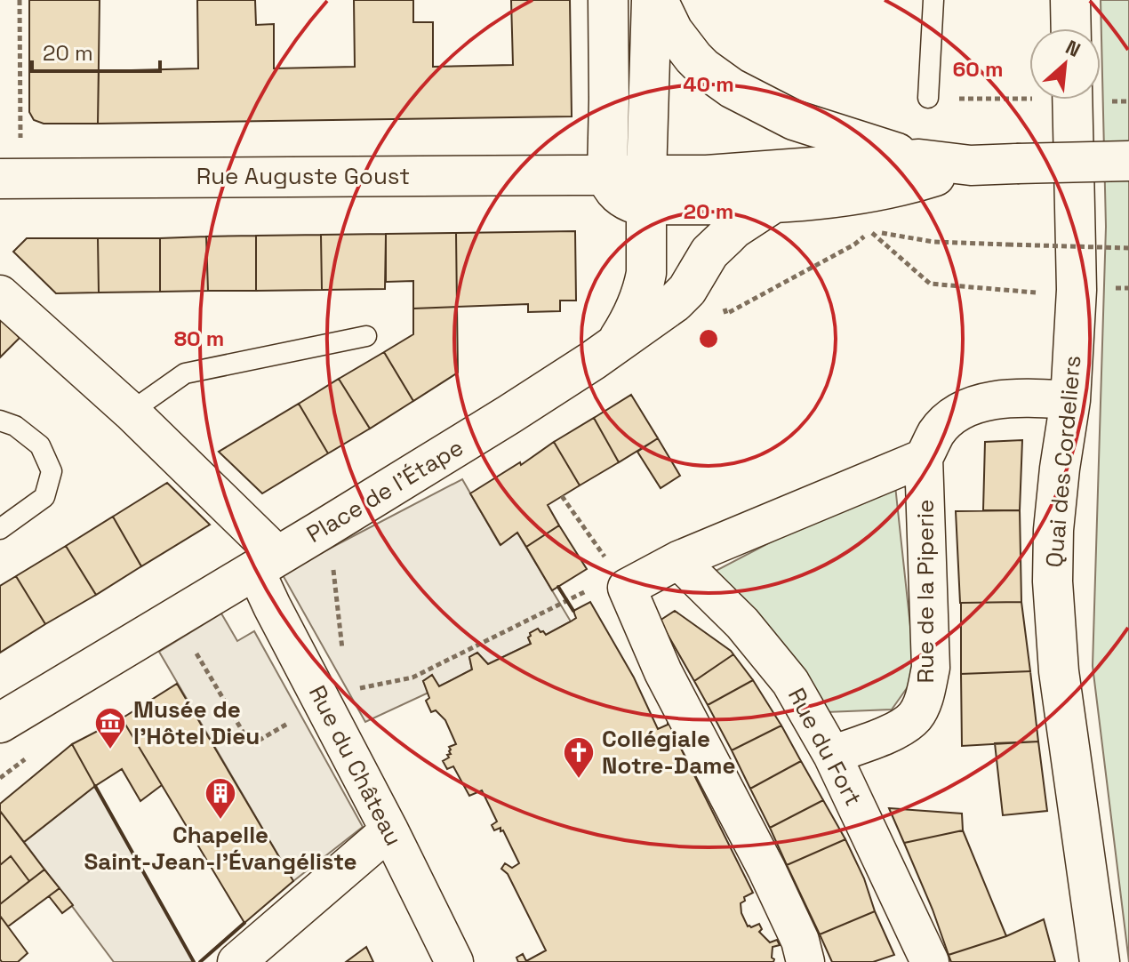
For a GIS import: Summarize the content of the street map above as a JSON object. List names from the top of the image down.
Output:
{
  "streets": {
    "main road": ["Rue Auguste Goust", "Quai des Cordeliers", "Place de l'Étape"],
    "street": ["Rue de la Piperie", "Rue du Fort", "Rue du Château"]
  },
  "crossings": [
    ["Place de l'Étape", "Rue du Château"],
    ["Rue de la Piperie", "Rue du Fort"]
  ],
  "places": {
    "museum": ["Musée de l'Hôtel Dieu"],
    "church": ["Collégiale Notre-Dame"],
    "building": ["Chapelle Saint-Jean-l'Évangéliste"]
  },
  "scale_bar": "20 m",
  "north": "top right",
  "rings": [
    "60 m",
    "40 m",
    "20 m",
    "80 m"
  ]
}
